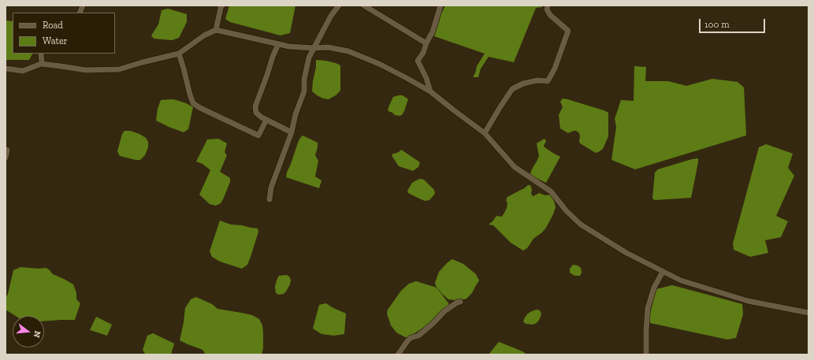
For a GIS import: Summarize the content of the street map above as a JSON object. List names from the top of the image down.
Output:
{
  "legend": ["Road", "Water"],
  "scale_bar": "100 m",
  "north": "right"
}
